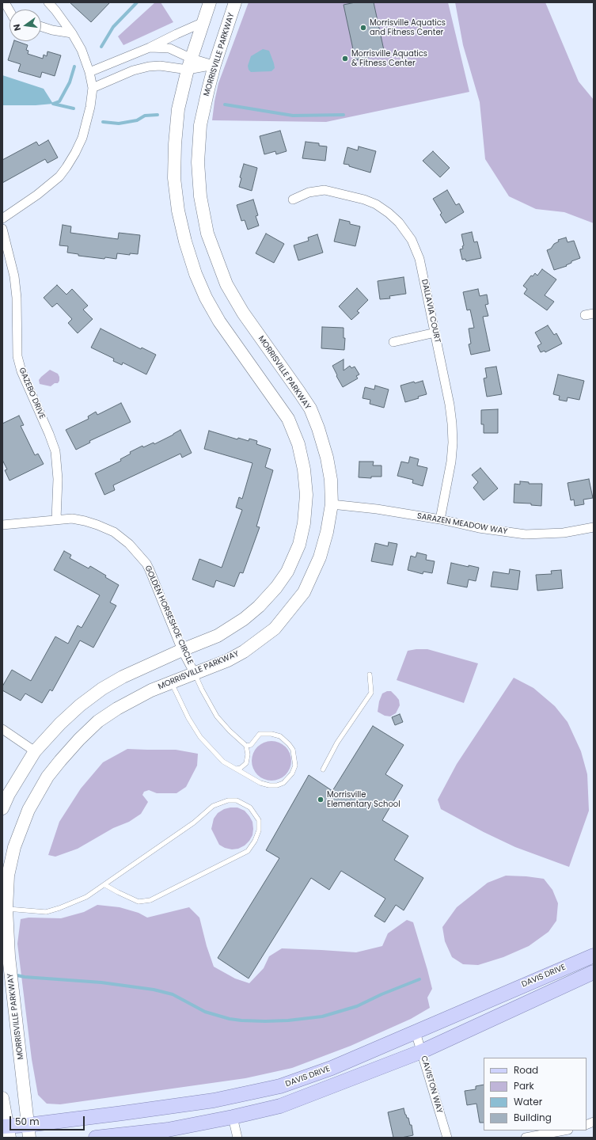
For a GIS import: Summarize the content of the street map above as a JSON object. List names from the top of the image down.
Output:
{
  "streets": {
    "main road": ["MORRISVILLE PARKWAY", "DAVIS DRIVE"],
    "street": [
      "DALLAVIA COURT",
      "GAZEBO DRIVE",
      "SARAZEN MEADOW WAY",
      "GOLDEN HORSESHOE CIRCLE",
      "CAVISTON WAY"
    ]
  },
  "crossings": [
    ["MORRISVILLE PARKWAY", "SARAZEN MEADOW WAY"],
    ["MORRISVILLE PARKWAY", "GOLDEN HORSESHOE CIRCLE"],
    ["MORRISVILLE PARKWAY", "DAVIS DRIVE"],
    ["DALLAVIA COURT", "SARAZEN MEADOW WAY"],
    ["GAZEBO DRIVE", "GOLDEN HORSESHOE CIRCLE"],
    ["DAVIS DRIVE", "CAVISTON WAY"]
  ],
  "places": ["Morrisville Aquatics and Fitness Center", "Morrisville Aquatics & Fitness Center", "Morrisville Elementary School"],
  "legend": [
    "Road",
    "Park",
    "Water",
    "Building"
  ],
  "scale_bar": "50 m",
  "north": "left"
}
